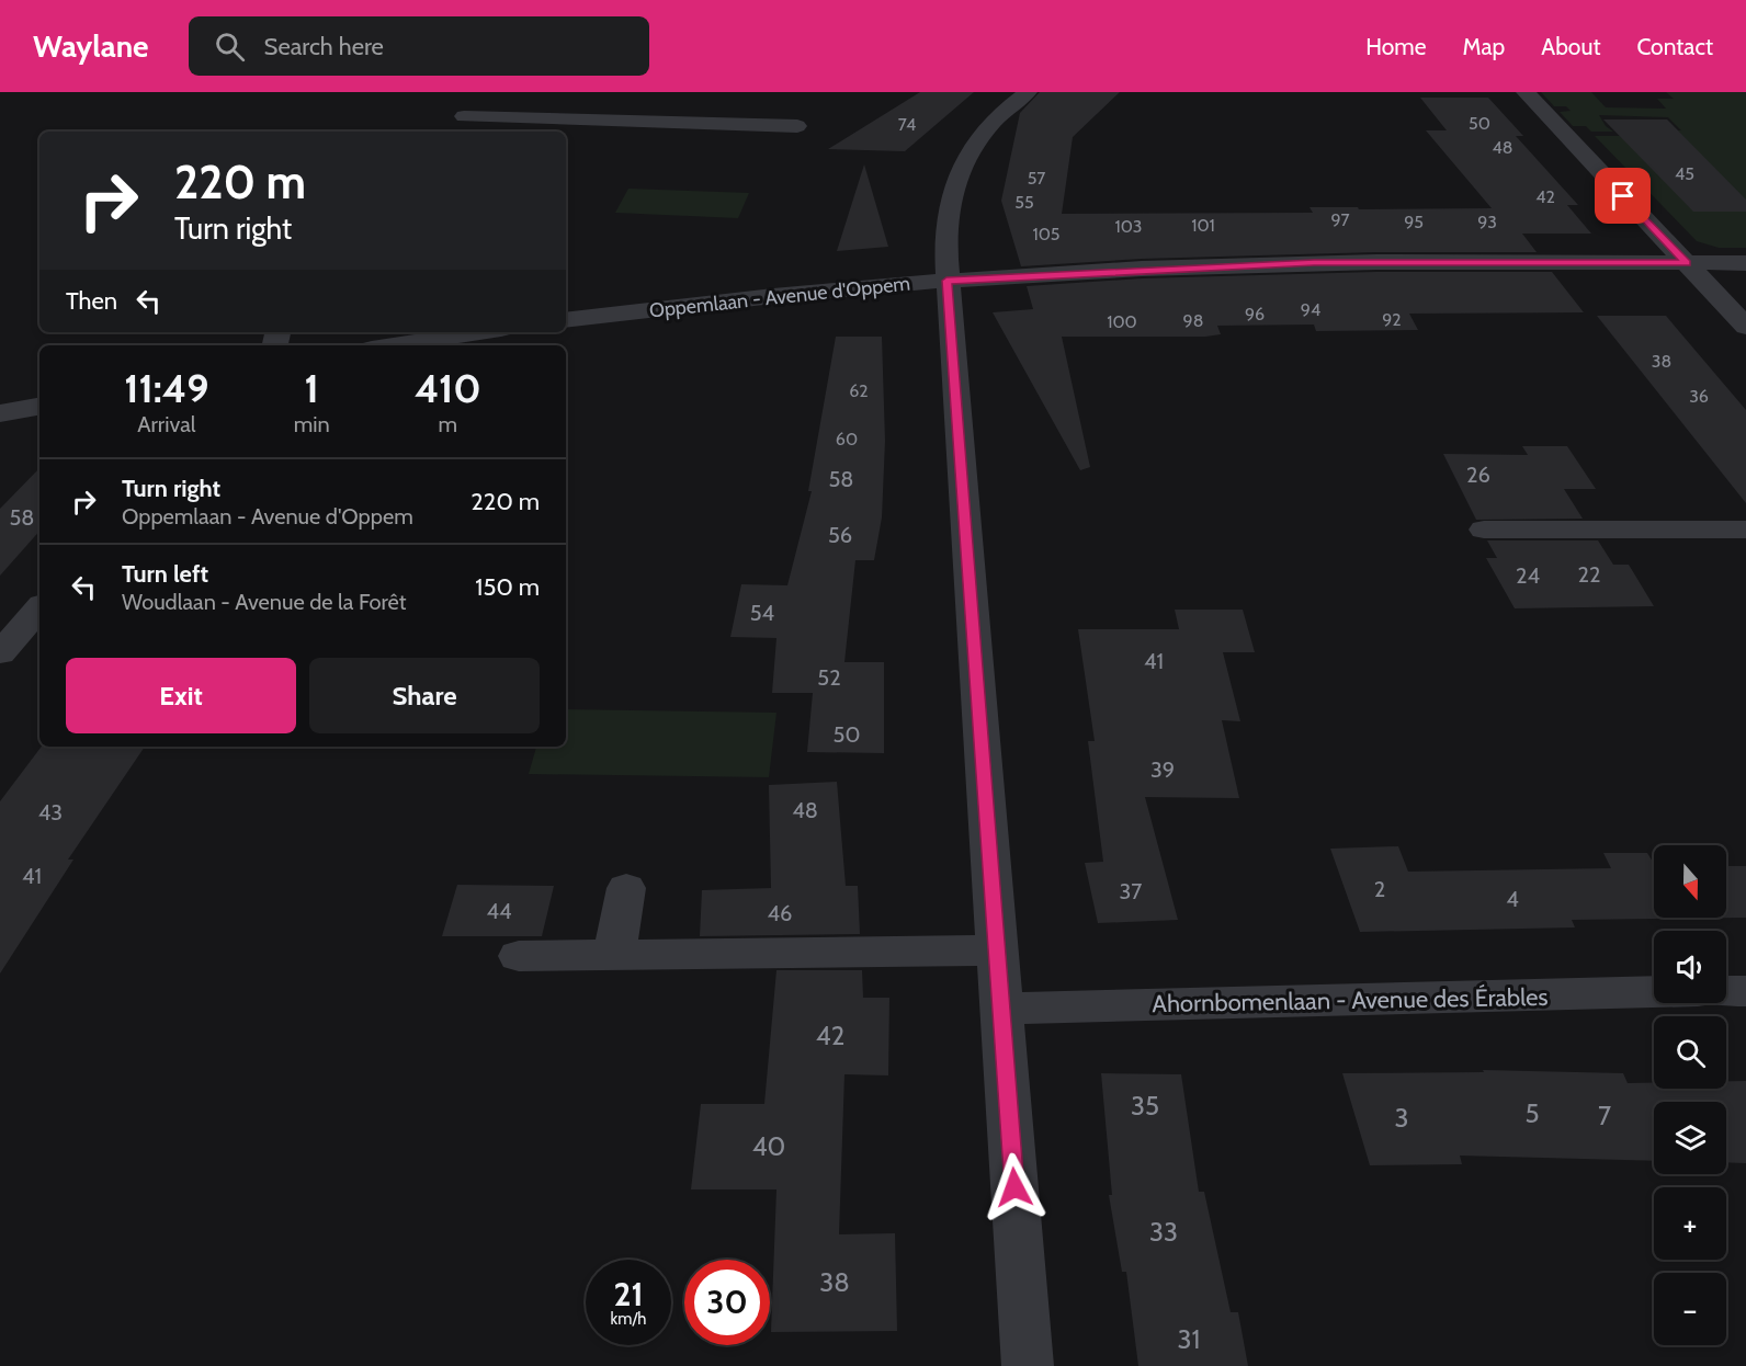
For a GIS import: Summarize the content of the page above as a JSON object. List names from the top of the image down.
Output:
{
  "streets": {
    "street": ["Oppemlaan - Avenue d'Oppem", "Ahornbomenlaan - Avenue des Érables"]
  },
  "house_numbers": [
    "50",
    "74",
    "48",
    "45",
    "57",
    "42",
    "55",
    "97",
    "95",
    "93",
    "101",
    "103",
    "105",
    "94",
    "96",
    "92",
    "98",
    "100",
    "38",
    "62",
    "36",
    "60",
    "26",
    "58",
    "58",
    "56",
    "22",
    "24",
    "54",
    "41",
    "52",
    "50",
    "39",
    "48",
    "43",
    "41",
    "2",
    "37",
    "4",
    "44",
    "46",
    "42",
    "35",
    "5",
    "7",
    "3",
    "40",
    "33",
    "38",
    "31"
  ],
  "north": "bottom",
  "page": {
    "header": "Waylane",
    "search": "Search here",
    "nav": [
      "Home",
      "Map",
      "About",
      "Contact"
    ],
    "turn": ["220 m", "Turn right"],
    "then": "Then",
    "eta": [
      "11:49",
      "Arrival",
      "1",
      "min",
      "410",
      "m"
    ],
    "list": [
      {
        "name": "Turn right",
        "note": "Oppemlaan - Avenue d'Oppem",
        "value": "220 m"
      },
      {
        "name": "Turn left",
        "note": "Woudlaan - Avenue de la Forêt",
        "value": "150 m"
      }
    ],
    "buttons": ["Exit", "Share"],
    "map_buttons": ["+", "−"],
    "speed": "21 km/h",
    "limit": "30"
  }
}
